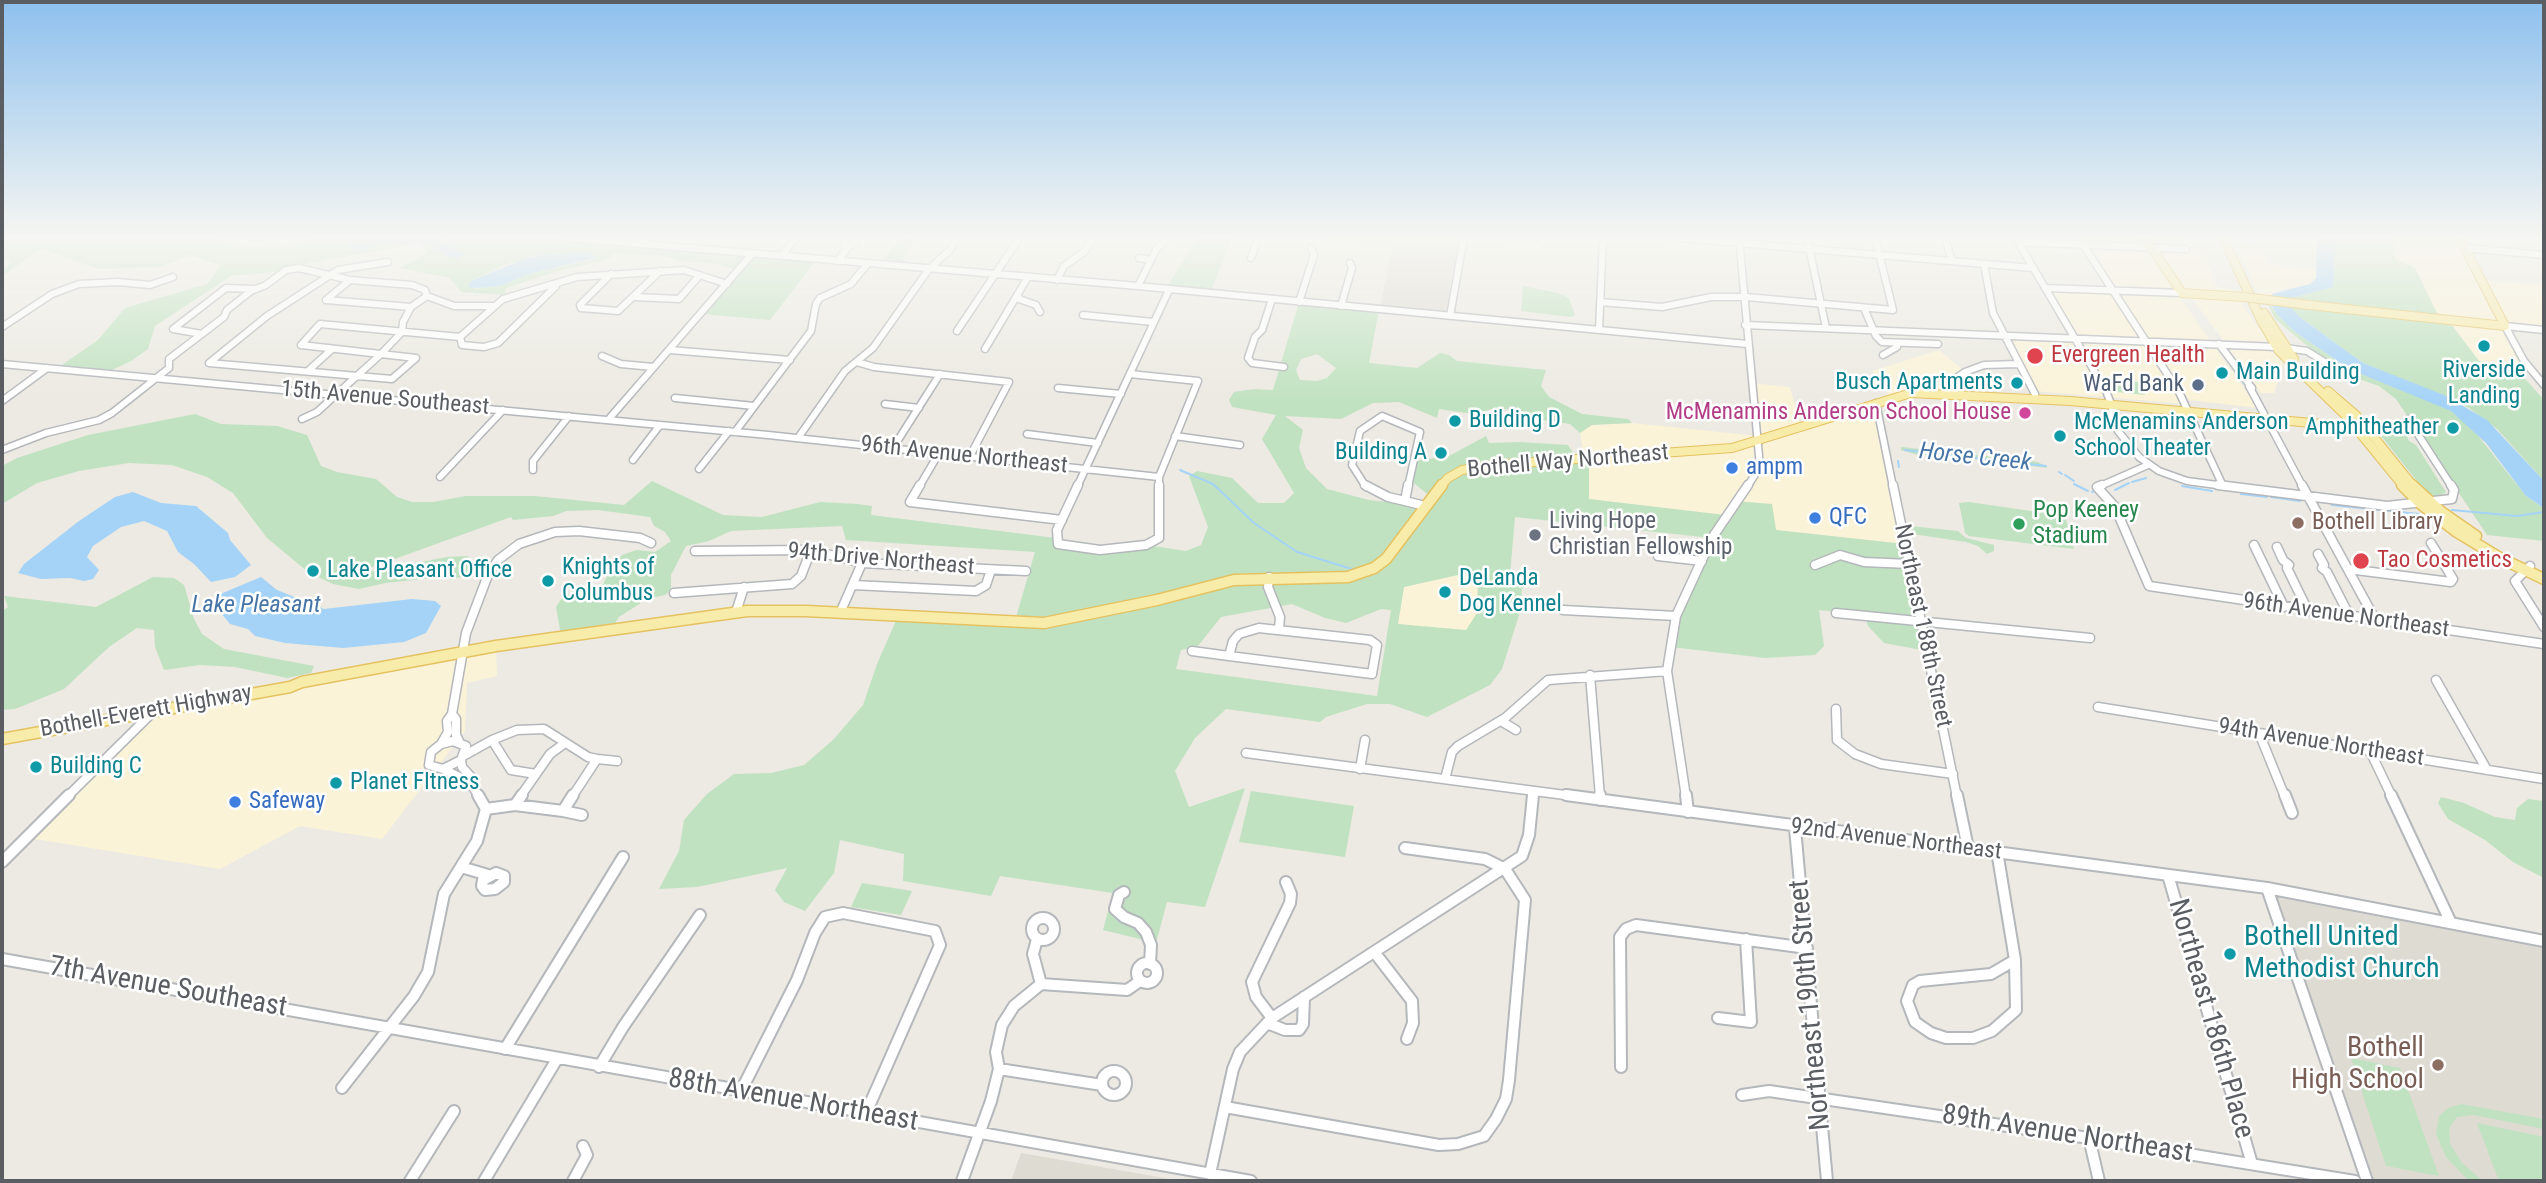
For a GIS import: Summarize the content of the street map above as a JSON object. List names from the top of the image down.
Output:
{
  "streets": {
    "main road": ["Bothell Way Northeast", "Bothell-Everett Highway"],
    "street": [
      "15th Avenue Southeast",
      "96th Avenue Northeast",
      "94th Drive Northeast",
      "Northeast 188th Street",
      "94th Avenue Northeast",
      "92nd Avenue Northeast",
      "7th Avenue Southeast",
      "Northeast 190th Street",
      "Northeast 186th Place",
      "88th Avenue Northeast",
      "89th Avenue Northeast"
    ]
  },
  "crossings": [
    ["15th Avenue Southeast", "96th Avenue Northeast"],
    ["Bothell Way Northeast", "Northeast 188th Street"],
    ["Bothell Way Northeast", "Bothell-Everett Highway"],
    ["Northeast 188th Street", "92nd Avenue Northeast"],
    ["92nd Avenue Northeast", "Northeast 190th Street"],
    ["92nd Avenue Northeast", "Northeast 186th Place"],
    ["7th Avenue Southeast", "88th Avenue Northeast"],
    ["Northeast 190th Street", "89th Avenue Northeast"],
    ["Northeast 186th Place", "89th Avenue Northeast"]
  ],
  "water": ["Horse Creek", "Lake Pleasant"],
  "places": [
    "Riverside Landing",
    "Evergreen Health",
    "Main Building",
    "Busch Apartments",
    "WaFd Bank",
    "McMenamins Anderson School House",
    "Building D",
    "Amphitheather",
    "McMenamins Anderson School Theater",
    "Building A",
    "ampm",
    "QFC",
    "Bothell Library",
    "Pop Keeney Stadium",
    "Living Hope Christian Fellowship",
    "Tao Cosmetics",
    "Lake Pleasant Office",
    "Knights of Columbus",
    "DeLanda Dog Kennel",
    "Building C",
    "Planet FItness",
    "Safeway",
    "Bothell United Methodist Church",
    "Bothell High School"
  ]
}
